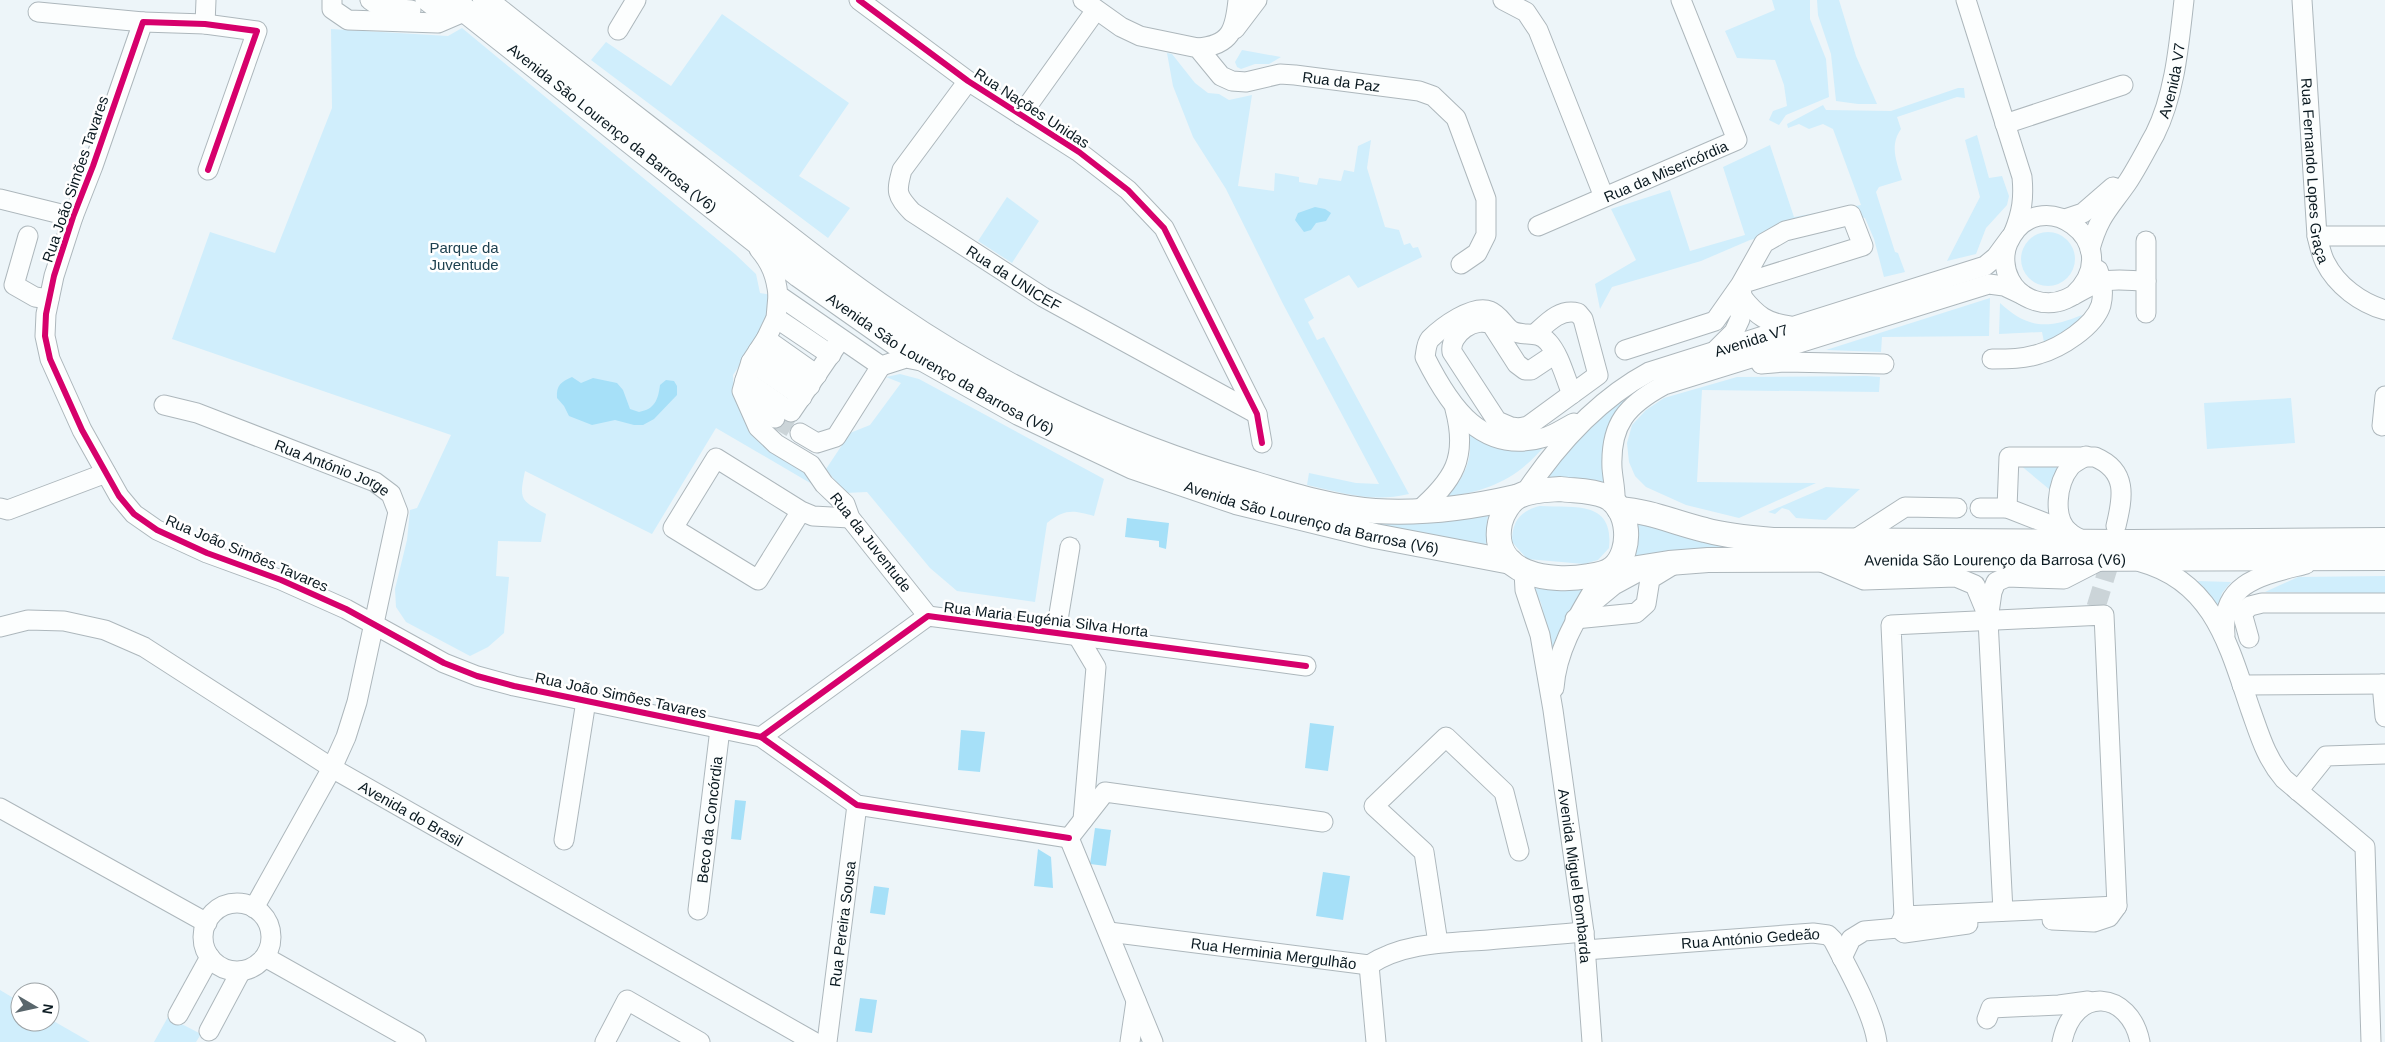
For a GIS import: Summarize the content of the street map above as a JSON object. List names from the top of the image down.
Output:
{
  "streets": {
    "main road": ["Avenida São Lourenço da Barrosa (V6)"],
    "street": [
      "Rua da Paz",
      "Avenida V7",
      "Rua Nações Unidas",
      "Rua Fernando Lopes Graça",
      "Rua da Misericórdia",
      "Rua João Simões Tavares",
      "Rua da UNICEF",
      "Rua António Jorge",
      "Rua da Juventude",
      "Rua Maria Eugénia Silva Horta",
      "Avenida do Brasil",
      "Beco da Concórdia",
      "Avenida Miguel Bombarda",
      "Rua Pereira Sousa",
      "Rua António Gedeão",
      "Rua Herminia Mergulhão"
    ]
  },
  "crossings": [
    ["Avenida V7", "Avenida São Lourenço da Barrosa (V6)"],
    ["Rua Nações Unidas", "Rua da UNICEF"],
    ["Rua João Simões Tavares", "Rua António Jorge"],
    ["Rua João Simões Tavares", "Rua Maria Eugénia Silva Horta"],
    ["Rua João Simões Tavares", "Beco da Concórdia"],
    ["Rua João Simões Tavares", "Rua Pereira Sousa"],
    ["Rua António Jorge", "Avenida do Brasil"],
    ["Rua da Juventude", "Rua Maria Eugénia Silva Horta"],
    ["Avenida Miguel Bombarda", "Rua António Gedeão"],
    ["Avenida Miguel Bombarda", "Rua Herminia Mergulhão"],
    ["Rua António Gedeão", "Rua Herminia Mergulhão"]
  ],
  "parks": ["Parque da Juventude"],
  "north": "right"
}
